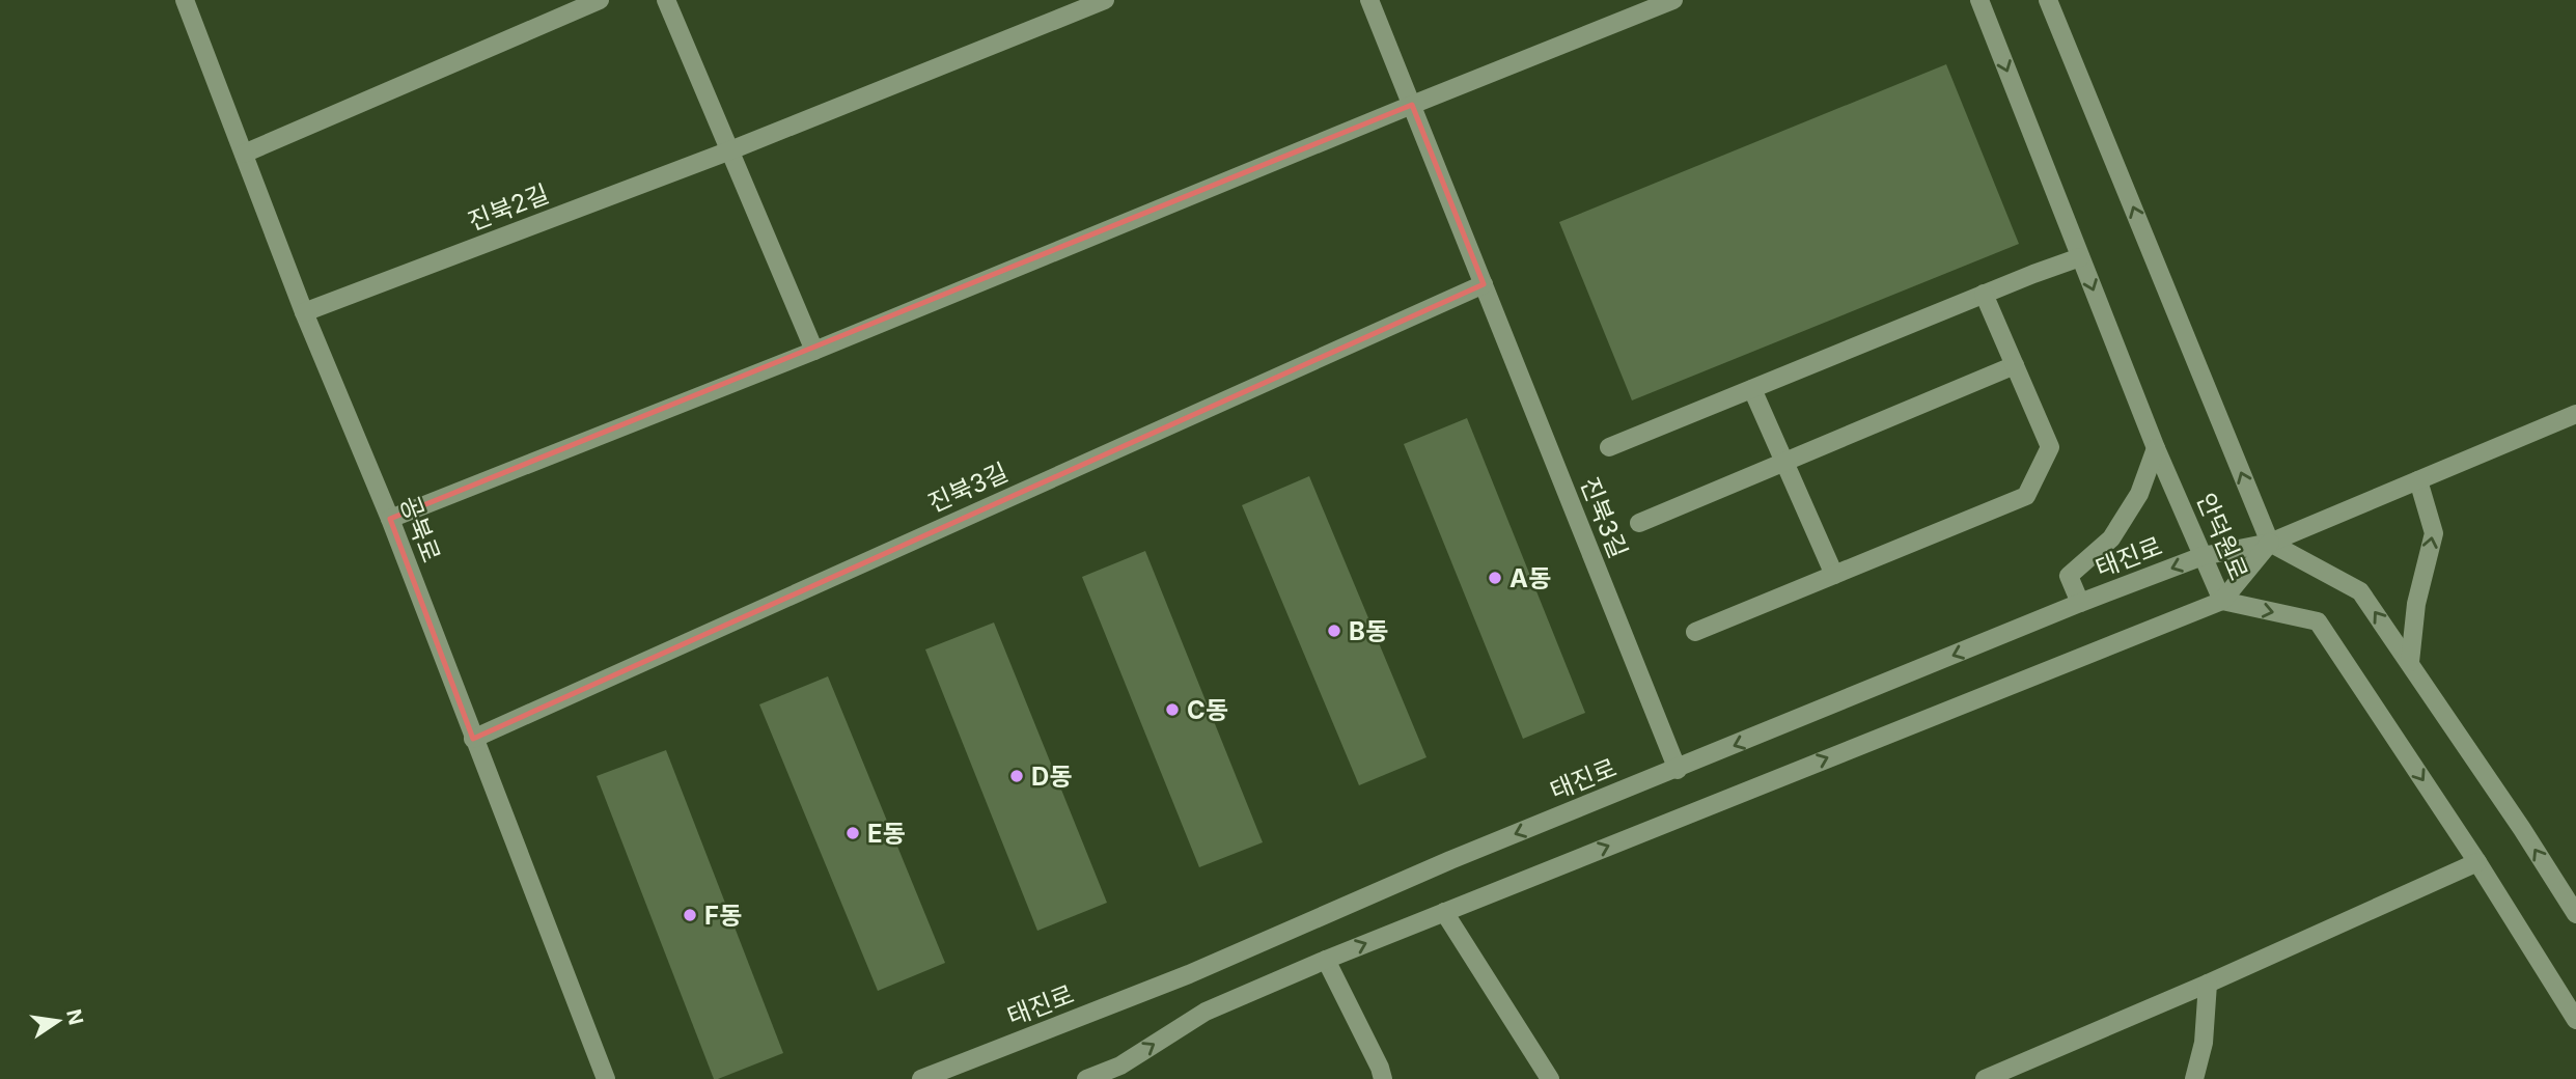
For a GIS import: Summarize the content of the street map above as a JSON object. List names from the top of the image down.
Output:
{
  "streets": {
    "street": [
      "진북2길",
      "진북3길",
      "공북로",
      "안덕원로",
      "태진로"
    ]
  },
  "crossings": [
    ["진북2길", "공북로"],
    ["진북3길", "공북로"],
    ["진북3길", "태진로"],
    ["안덕원로", "태진로"]
  ],
  "places": [
    "A동",
    "B동",
    "C동",
    "D동",
    "E동",
    "F동"
  ],
  "north": "right"
}
